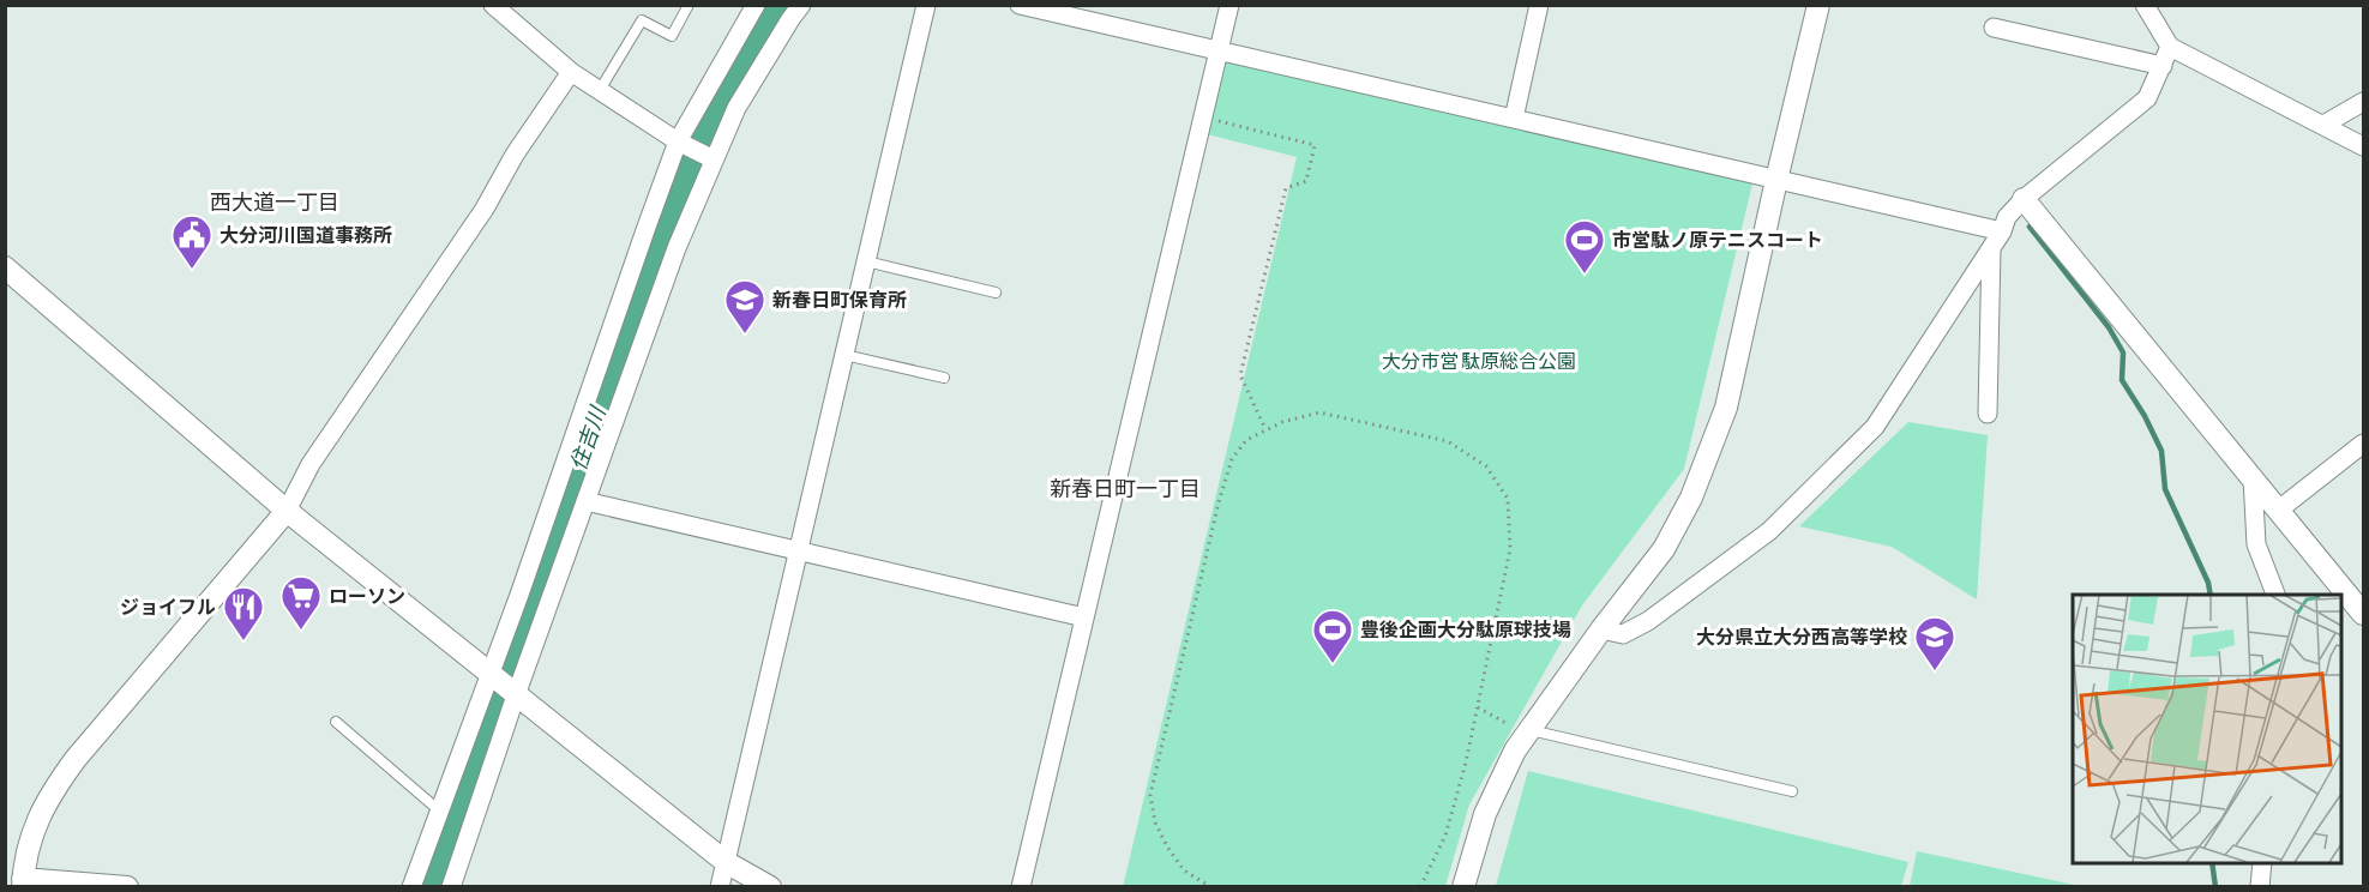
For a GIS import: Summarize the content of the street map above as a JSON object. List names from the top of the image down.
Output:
{
  "districts": ["西大道一丁目", "新春日町一丁目"],
  "water": ["住吉川"],
  "parks": ["大分市営 駄原総合公園"],
  "places": {
    "public building": ["大分河川国道事務所"],
    "sports": ["市営駄ノ原テニスコート", "豊後企画大分駄原球技場"],
    "school or university": ["新春日町保育所", "大分県立大分西高等学校"],
    "supermarket": ["ローソン"],
    "restaurant": ["ジョイフル"]
  }
}
